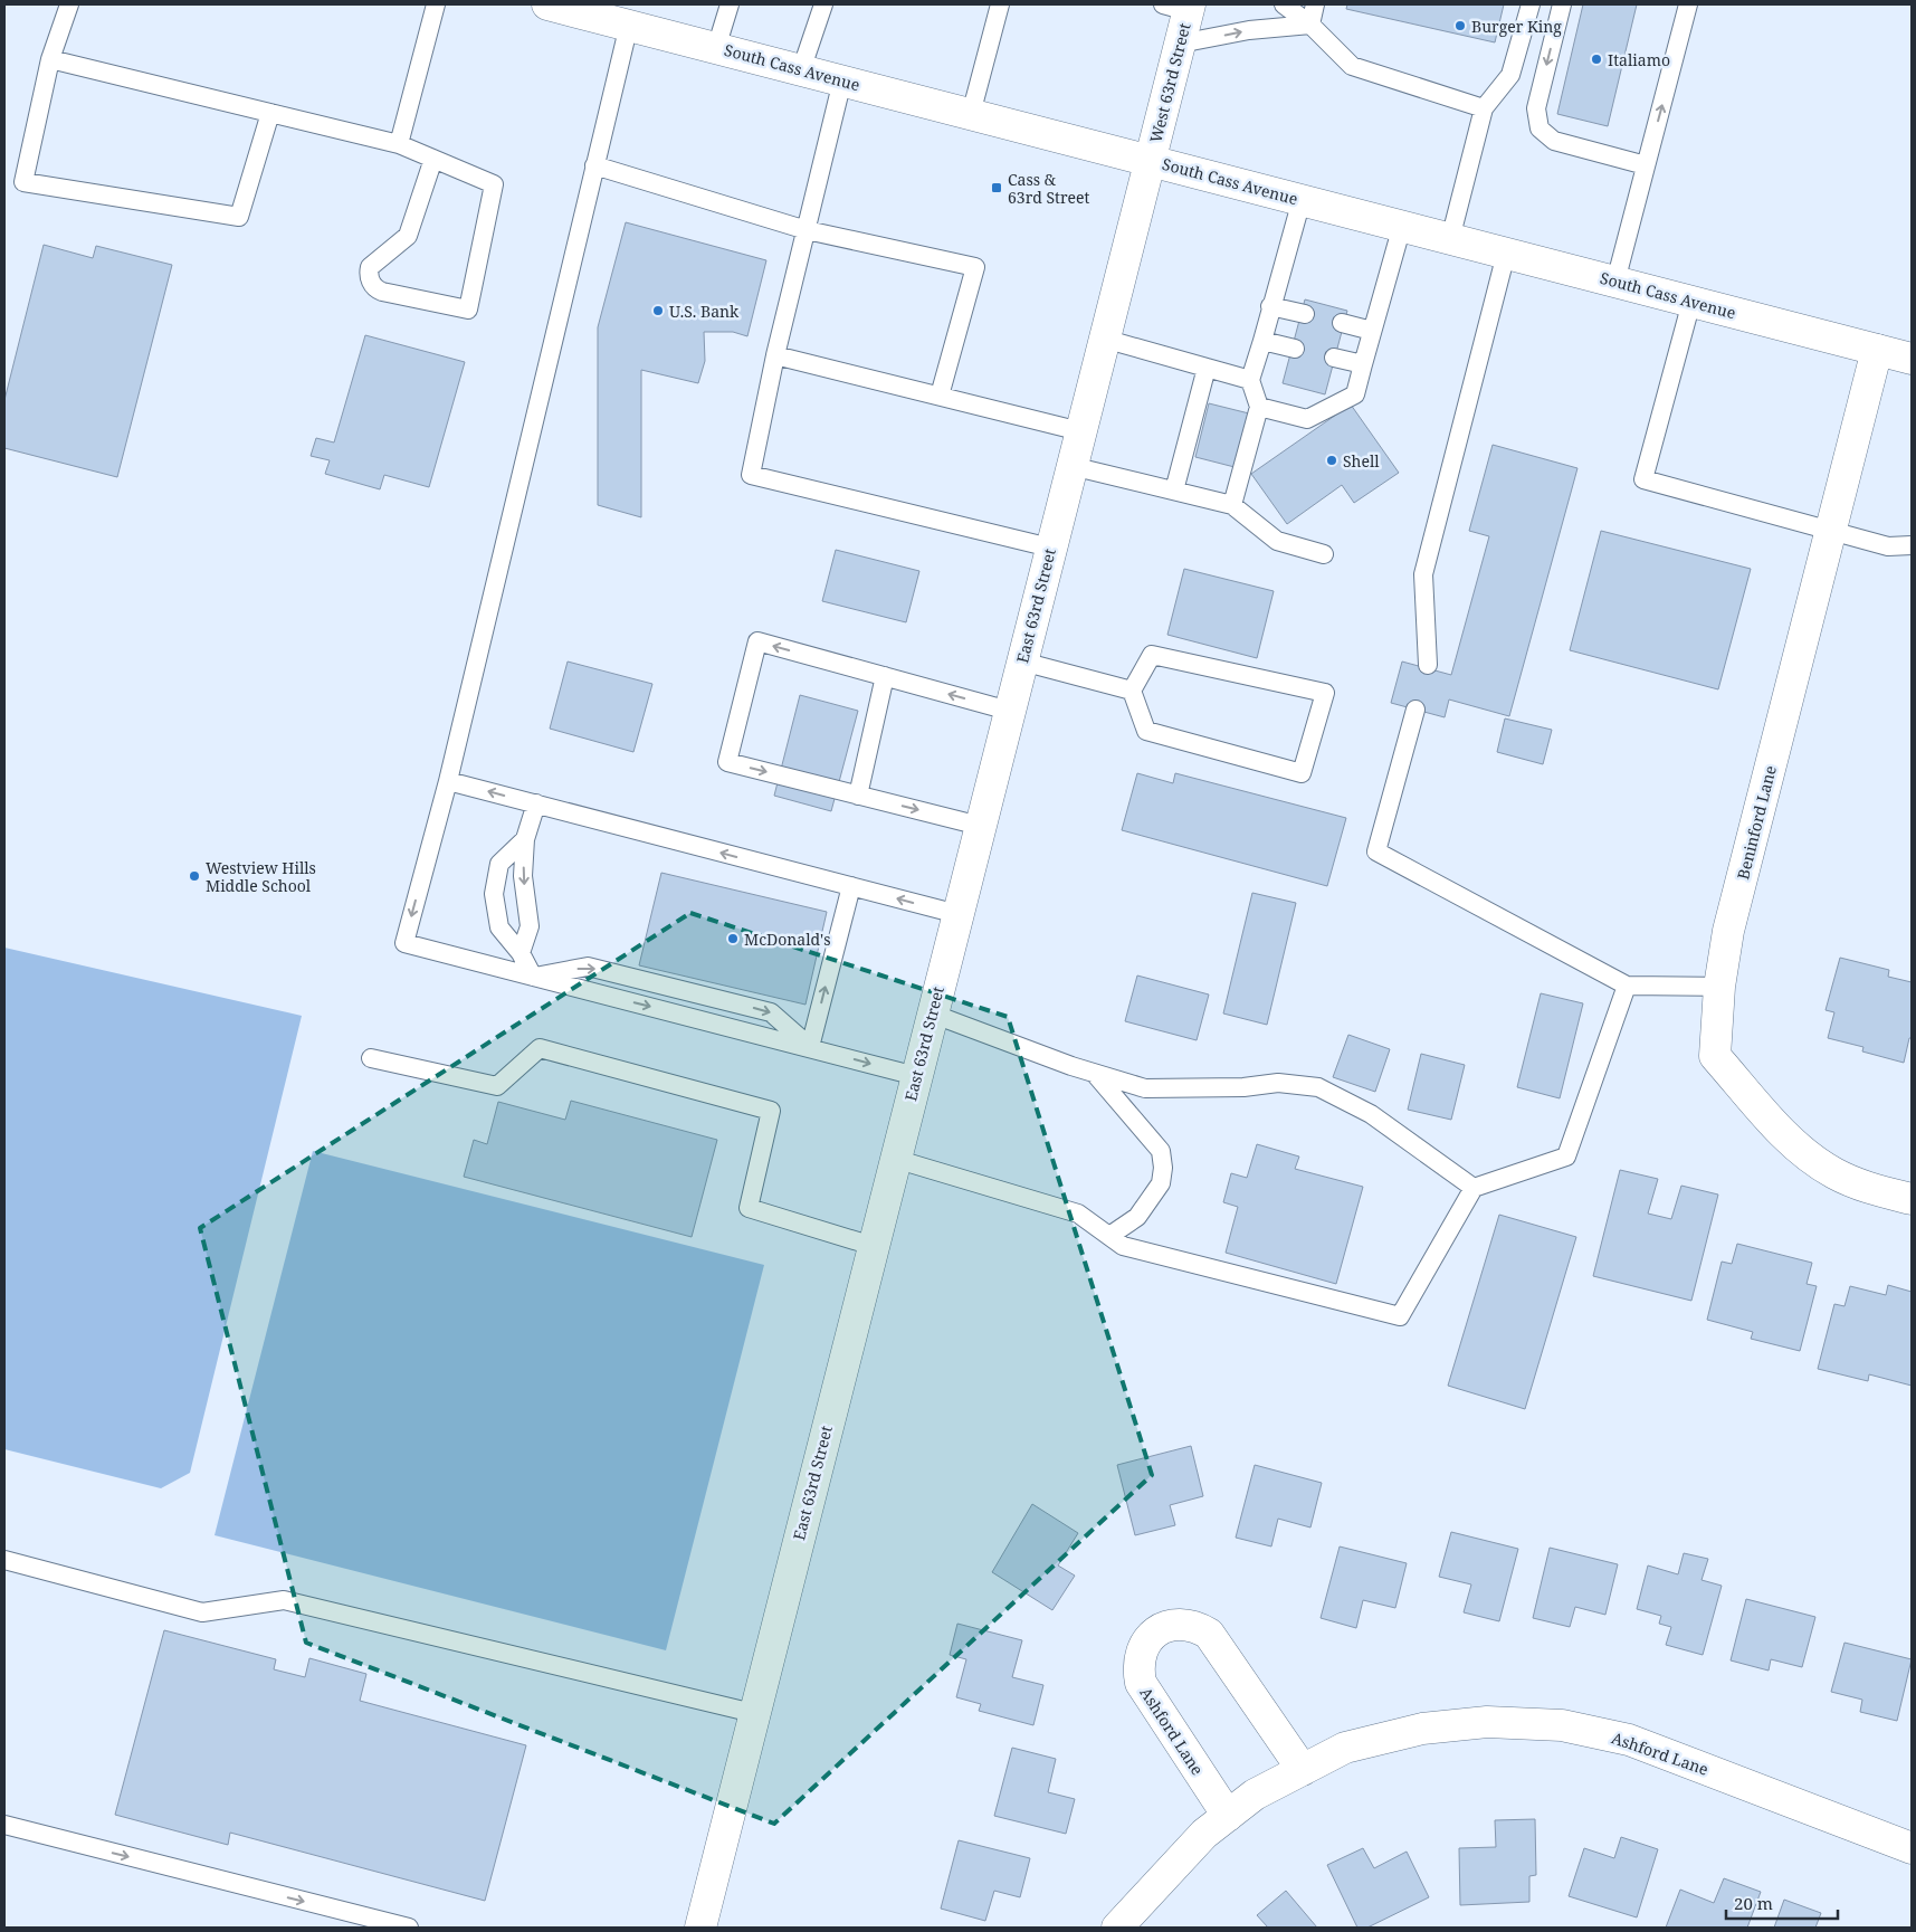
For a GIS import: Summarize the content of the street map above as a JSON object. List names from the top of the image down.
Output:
{
  "streets": {
    "main road": [
      "South Cass Avenue",
      "West 63rd Street",
      "East 63rd Street",
      "Beninford Lane",
      "Ashford Lane"
    ]
  },
  "crossings": [
    ["South Cass Avenue", "West 63rd Street"],
    ["South Cass Avenue", "East 63rd Street"],
    ["South Cass Avenue", "Beninford Lane"],
    ["West 63rd Street", "East 63rd Street"]
  ],
  "places": {
    "other": [
      "Burger King",
      "Italiamo",
      "U.S. Bank",
      "Shell",
      "Westview Hills Middle School",
      "McDonald's"
    ],
    "transit": ["Cass & 63rd Street"]
  },
  "scale_bar": "20 m"
}
